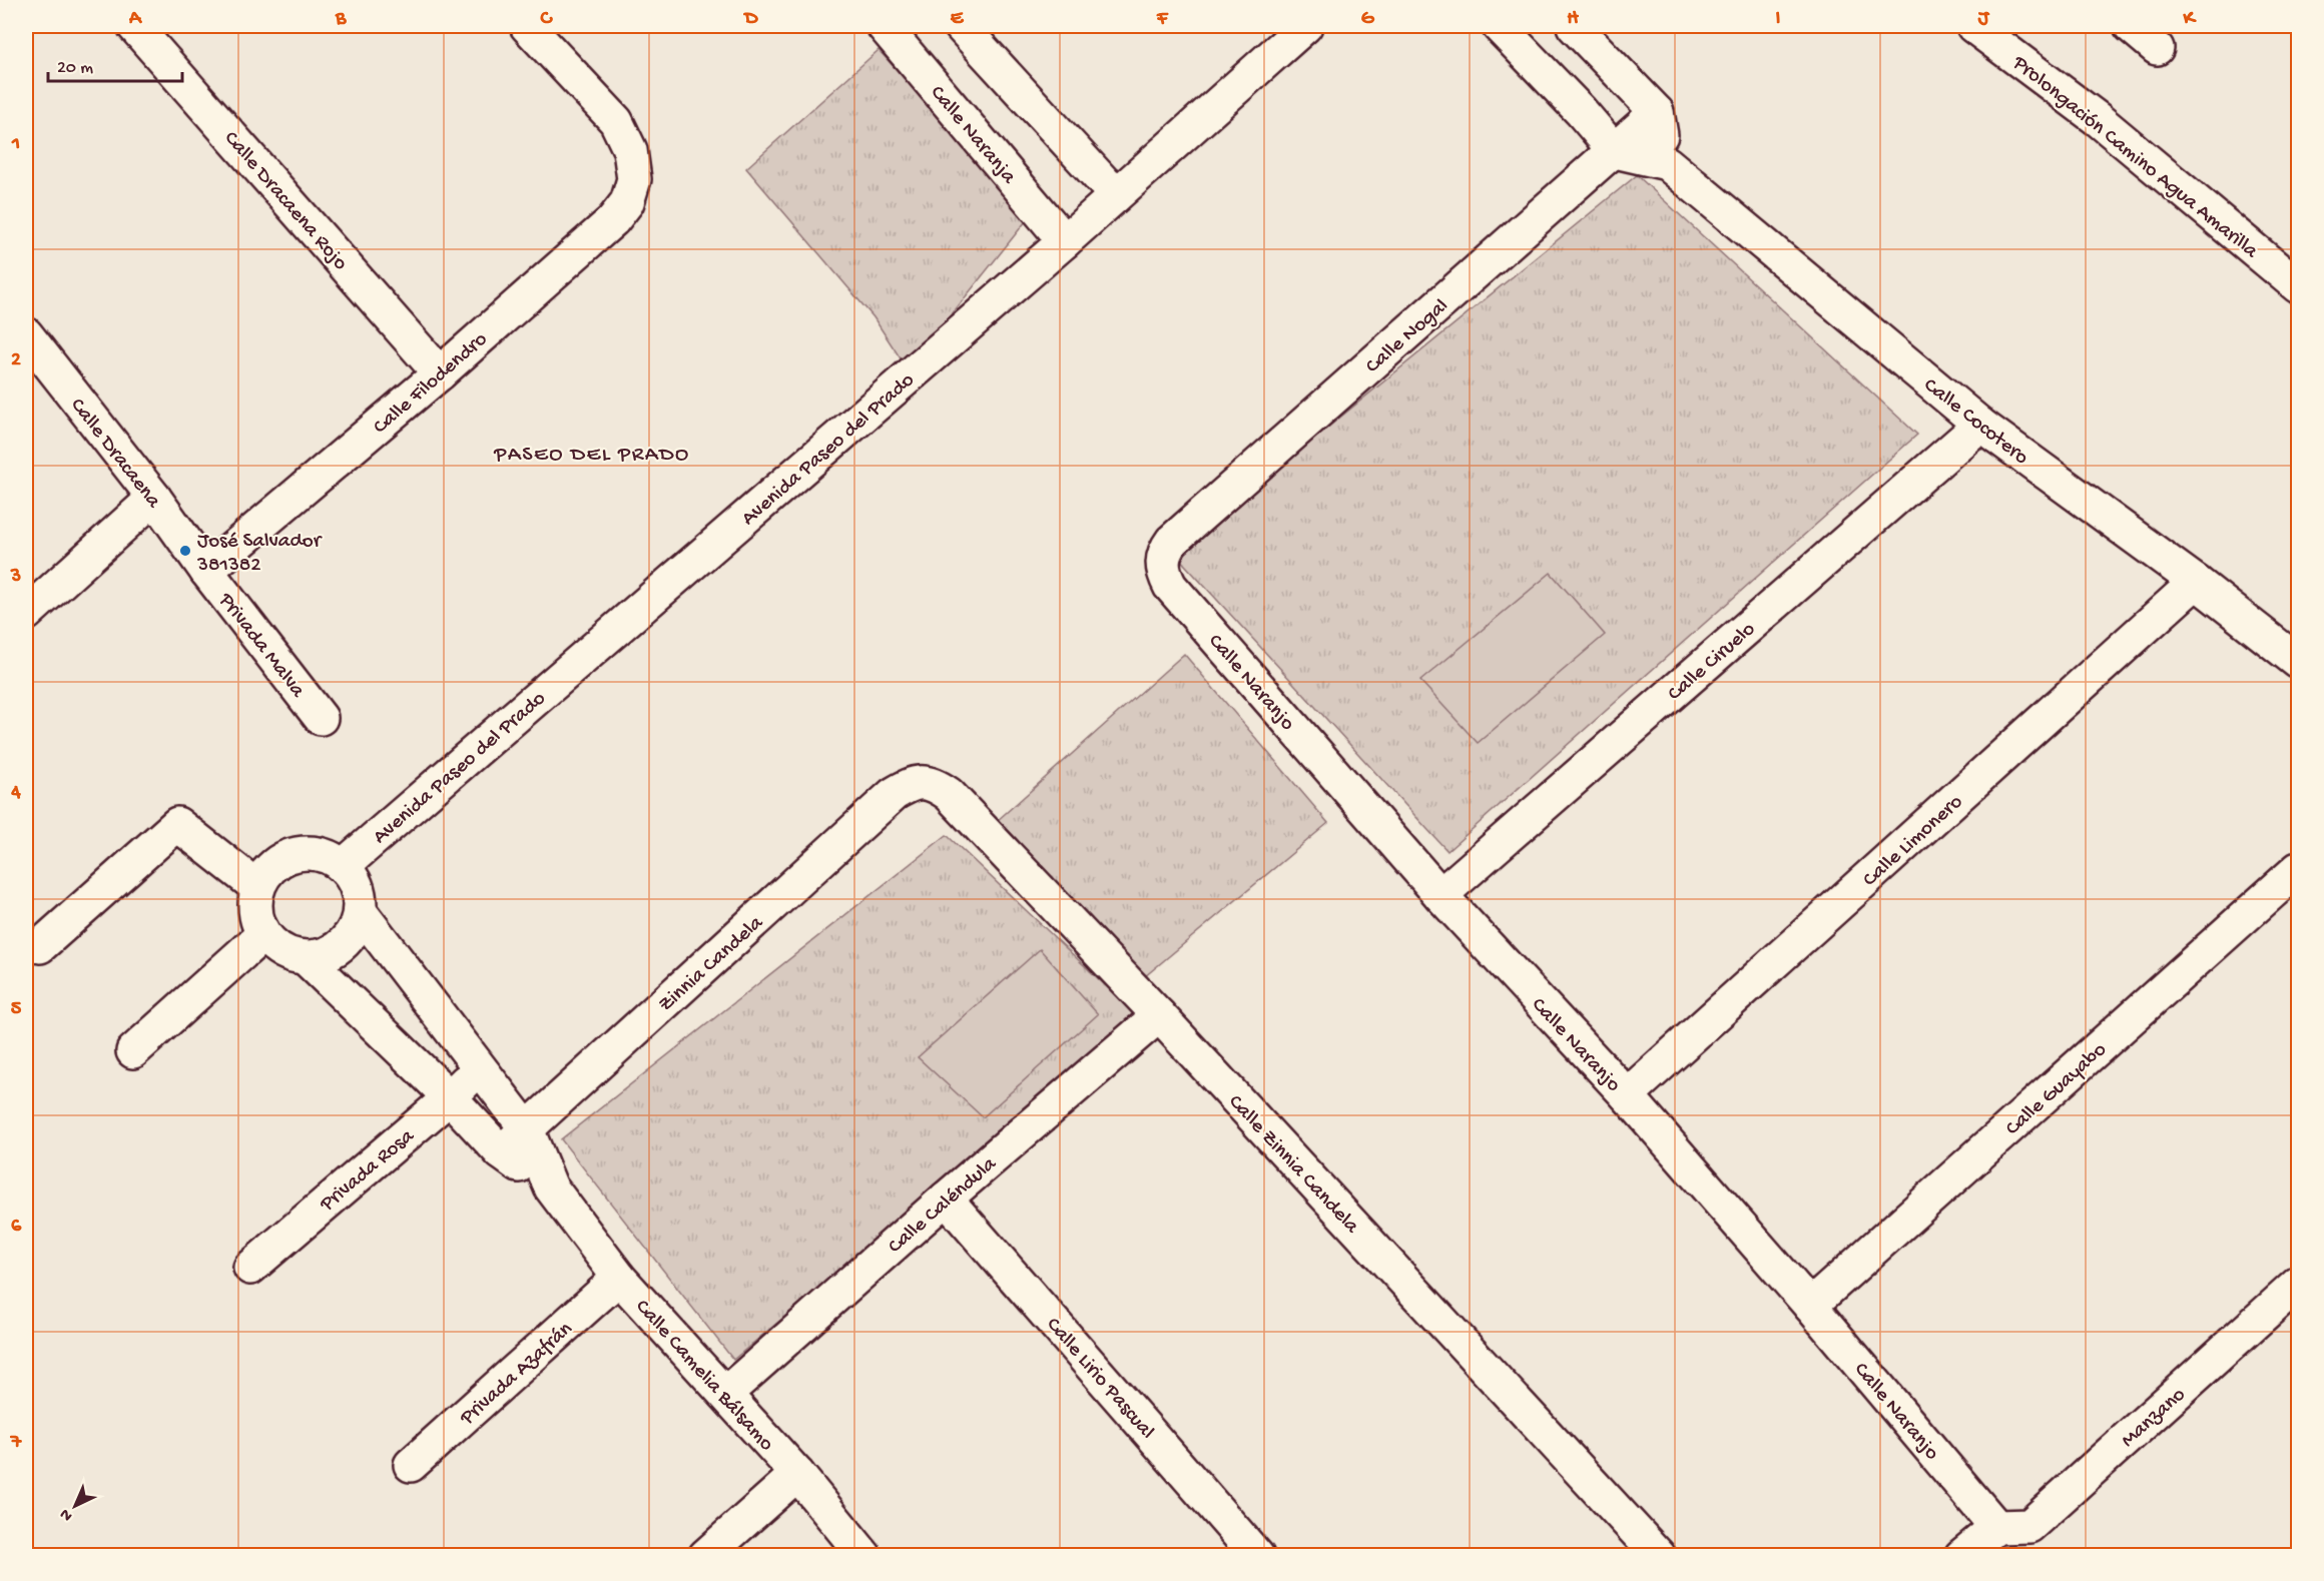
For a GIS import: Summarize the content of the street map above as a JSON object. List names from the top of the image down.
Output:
{
  "streets": {
    "street": [
      "Calle Naranja",
      "Prolongación Camino Agua Amarilla",
      "Calle Dracaena Rojo",
      "Calle Nogal",
      "Calle Filodendro",
      "Calle Cocotero",
      "Avenida Paseo del Prado",
      "Calle Dracaena",
      "Privada Malva",
      "Calle Ciruelo",
      "Calle Naranjo",
      "Calle Limonero",
      "Zinnia Candela",
      "Calle Guayabo",
      "Calle Zinnia Candela",
      "Privada Rosa",
      "Calle Caléndula",
      "Privada Azafrán",
      "Calle Camelia Bálsamo",
      "Calle Lirio Pascual",
      "Manzano"
    ]
  },
  "crossings": [
    ["Calle Naranja", "Avenida Paseo del Prado"],
    ["Calle Dracaena Rojo", "Calle Filodendro"],
    ["Calle Nogal", "Calle Cocotero"],
    ["Calle Nogal", "Calle Naranjo"],
    ["Calle Filodendro", "Calle Dracaena"],
    ["Calle Filodendro", "Privada Malva"],
    ["Calle Cocotero", "Calle Ciruelo"],
    ["Calle Cocotero", "Calle Limonero"],
    ["Avenida Paseo del Prado", "Calle Camelia Bálsamo"],
    ["Calle Dracaena", "Privada Malva"],
    ["Calle Ciruelo", "Calle Naranjo"],
    ["Calle Naranjo", "Calle Limonero"],
    ["Calle Naranjo", "Calle Guayabo"],
    ["Calle Naranjo", "Manzano"],
    ["Zinnia Candela", "Calle Zinnia Candela"],
    ["Zinnia Candela", "Calle Camelia Bálsamo"],
    ["Calle Zinnia Candela", "Calle Caléndula"],
    ["Privada Rosa", "Calle Camelia Bálsamo"],
    ["Calle Caléndula", "Calle Camelia Bálsamo"],
    ["Calle Caléndula", "Calle Lirio Pascual"],
    ["Privada Azafrán", "Calle Camelia Bálsamo"]
  ],
  "districts": ["PASEO DEL PRADO"],
  "places": ["José Salvador 381382"],
  "scale_bar": "20 m",
  "north": "bottom left",
  "grid": {
    "columns": [
      "A",
      "B",
      "C",
      "D",
      "E",
      "F",
      "G",
      "H",
      "I",
      "J",
      "K"
    ],
    "rows": [
      "1",
      "2",
      "3",
      "4",
      "5",
      "6",
      "7"
    ]
  }
}
